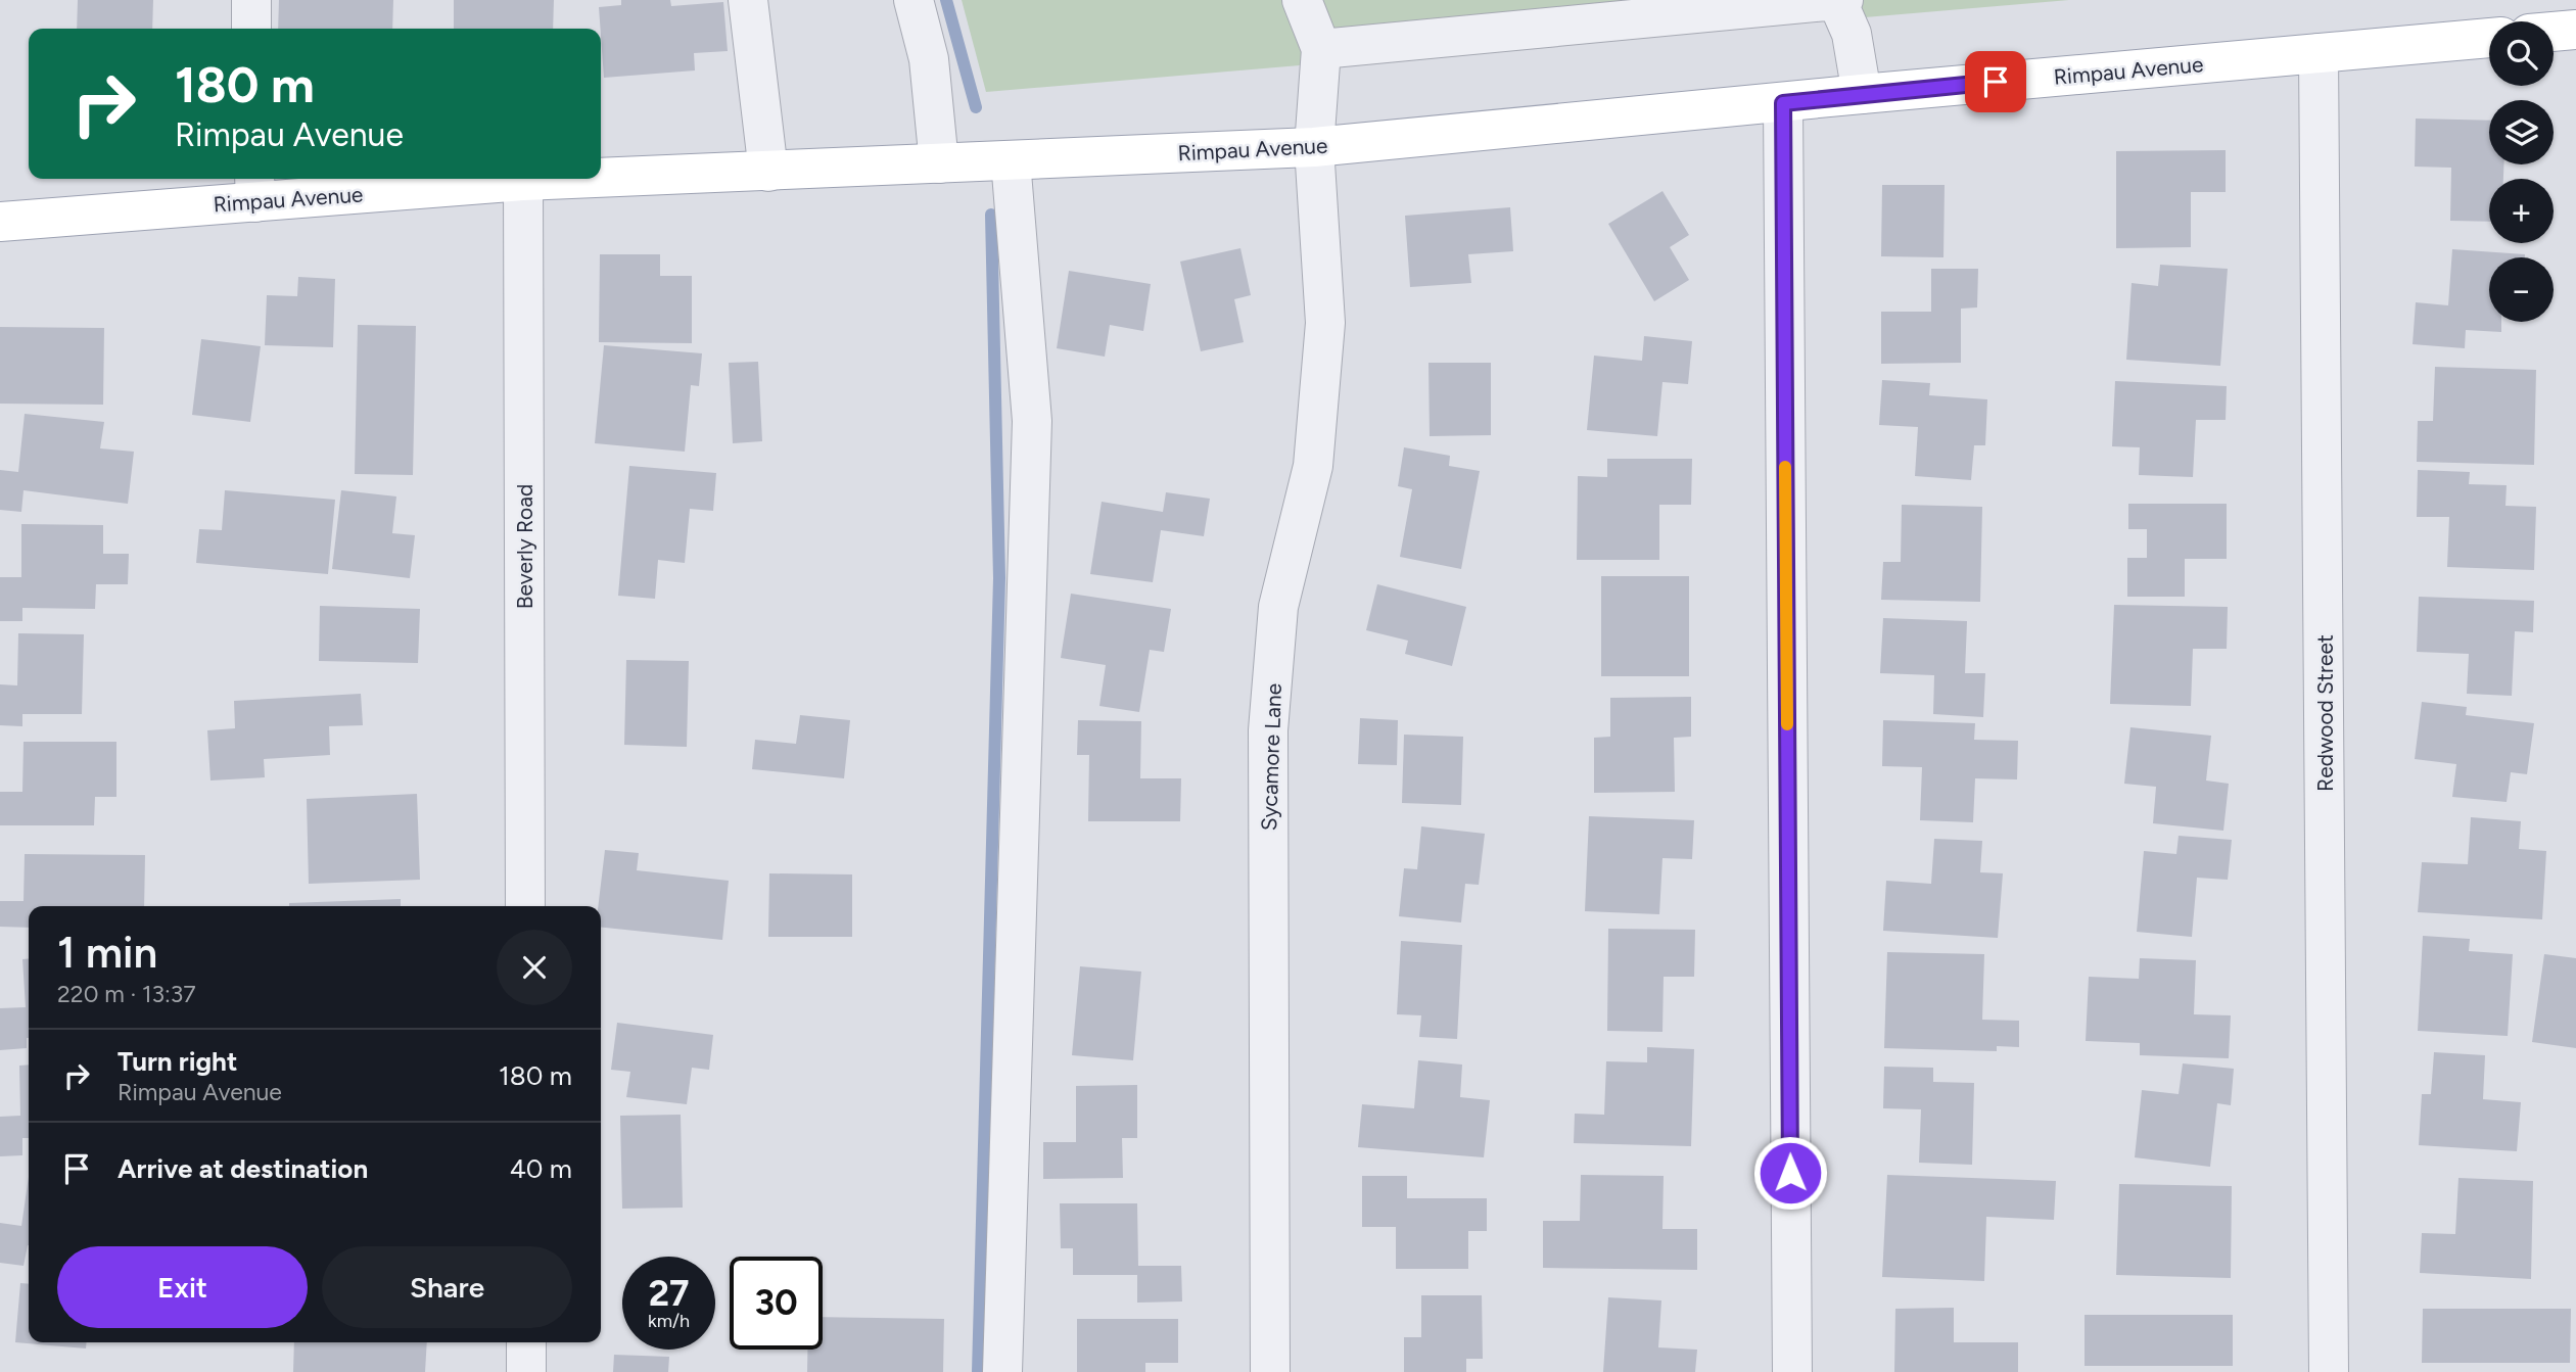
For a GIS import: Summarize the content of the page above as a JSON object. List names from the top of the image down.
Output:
{
  "streets": {
    "main road": ["Rimpau Avenue"],
    "street": ["Beverly Road", "Redwood Street", "Sycamore Lane"]
  },
  "crossings": [
    ["Rimpau Avenue", "Beverly Road"],
    ["Rimpau Avenue", "Redwood Street"],
    ["Rimpau Avenue", "Sycamore Lane"]
  ],
  "page": {
    "map_buttons": ["+", "−"],
    "turn": ["180 m", "Rimpau Avenue"],
    "heading": ["1 min", "220 m · 13:37"],
    "list": [
      {
        "name": "Turn right",
        "note": "Rimpau Avenue",
        "value": "180 m"
      },
      {
        "name": "Arrive at destination",
        "value": "40 m"
      }
    ],
    "buttons": ["Exit", "Share"],
    "speed": "27 km/h",
    "limit": "30"
  }
}
